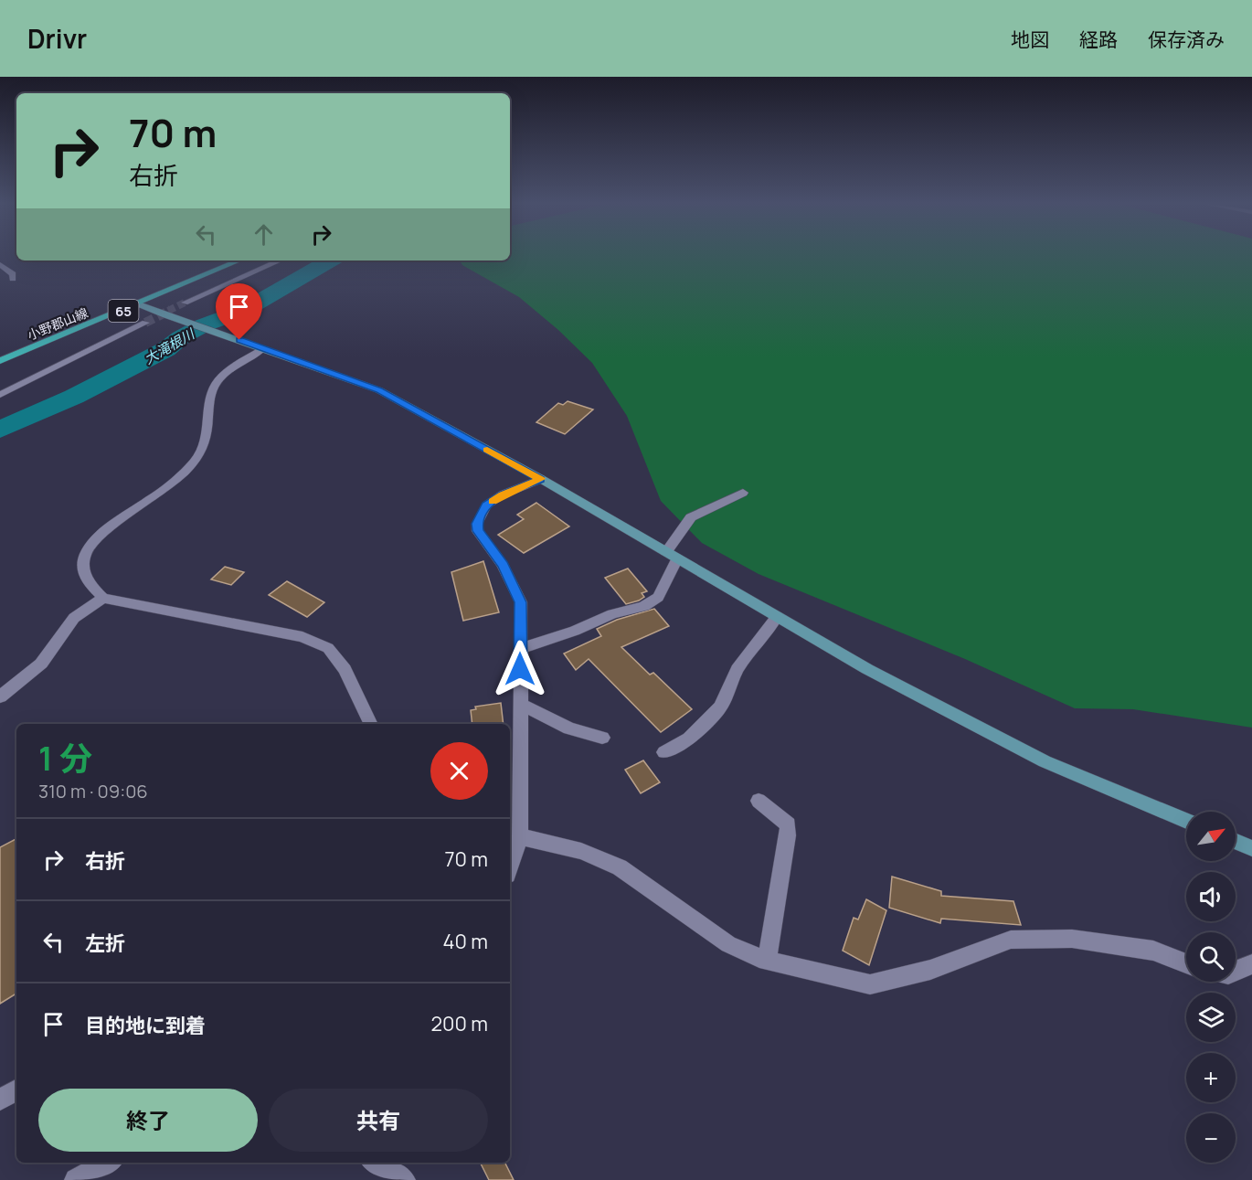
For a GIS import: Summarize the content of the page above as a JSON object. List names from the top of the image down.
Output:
{
  "streets": {
    "main road": ["65", "小野郡山線"]
  },
  "water": ["大滝根川"],
  "north": "top right",
  "page": {
    "header": "Drivr",
    "nav": ["地図", "経路", "保存済み"],
    "turn": ["70 m", "右折"],
    "heading": ["1 分", "310 m · 09:06"],
    "map_buttons": ["+", "−"],
    "list": [
      {
        "name": "右折",
        "value": "70 m"
      },
      {
        "name": "左折",
        "value": "40 m"
      },
      {
        "name": "目的地に到着",
        "value": "200 m"
      }
    ],
    "buttons": ["終了", "共有"]
  }
}
